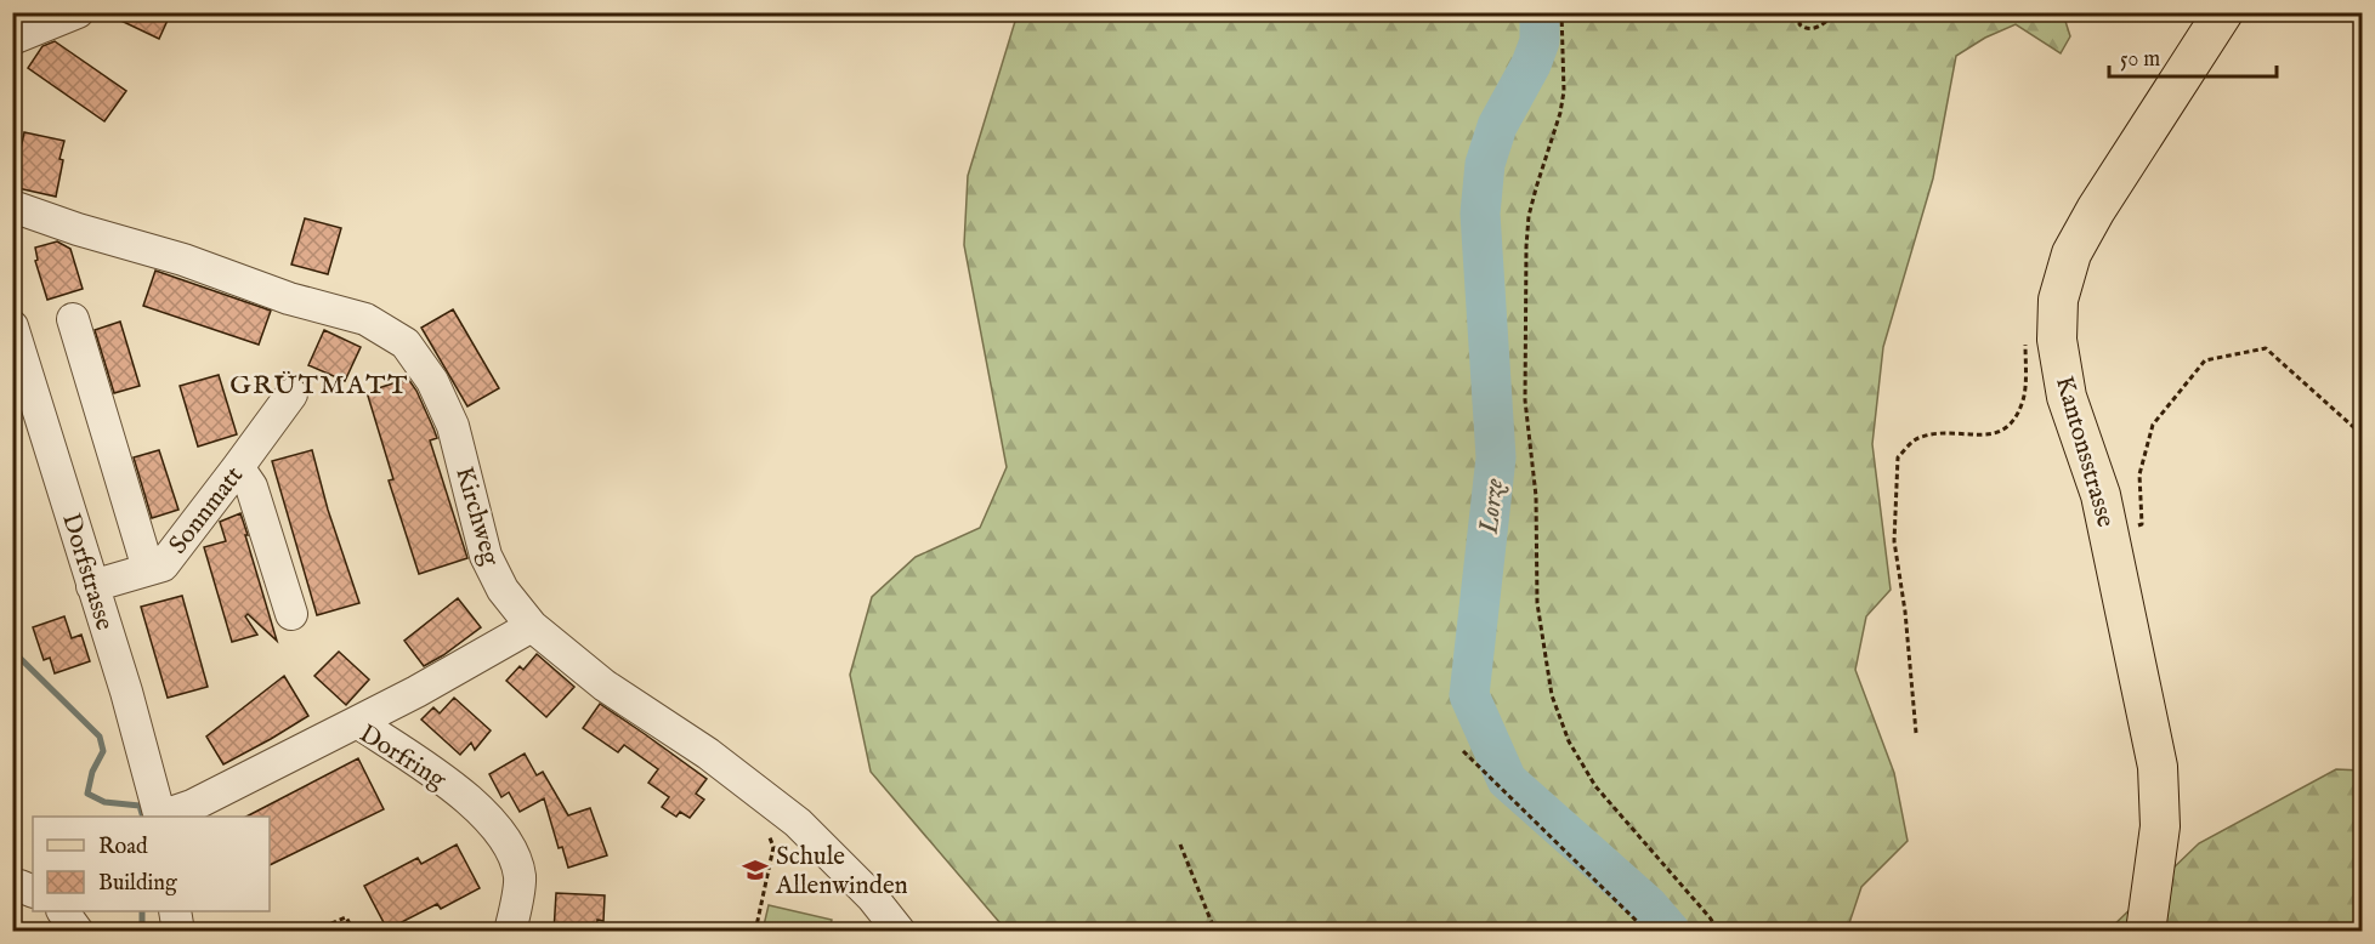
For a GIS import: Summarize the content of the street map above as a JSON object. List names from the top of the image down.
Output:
{
  "streets": {
    "main road": ["Kantonsstrasse"],
    "street": [
      "Sonnmatt",
      "Kirchweg",
      "Dorfstrasse",
      "Dorfring"
    ]
  },
  "crossings": [
    ["Sonnmatt", "Dorfstrasse"]
  ],
  "districts": ["GRÜTMATT"],
  "water": ["Lorze"],
  "places": {
    "school or university": ["Schule Allenwinden"]
  },
  "legend": ["Road", "Building"],
  "scale_bar": "50 m"
}
